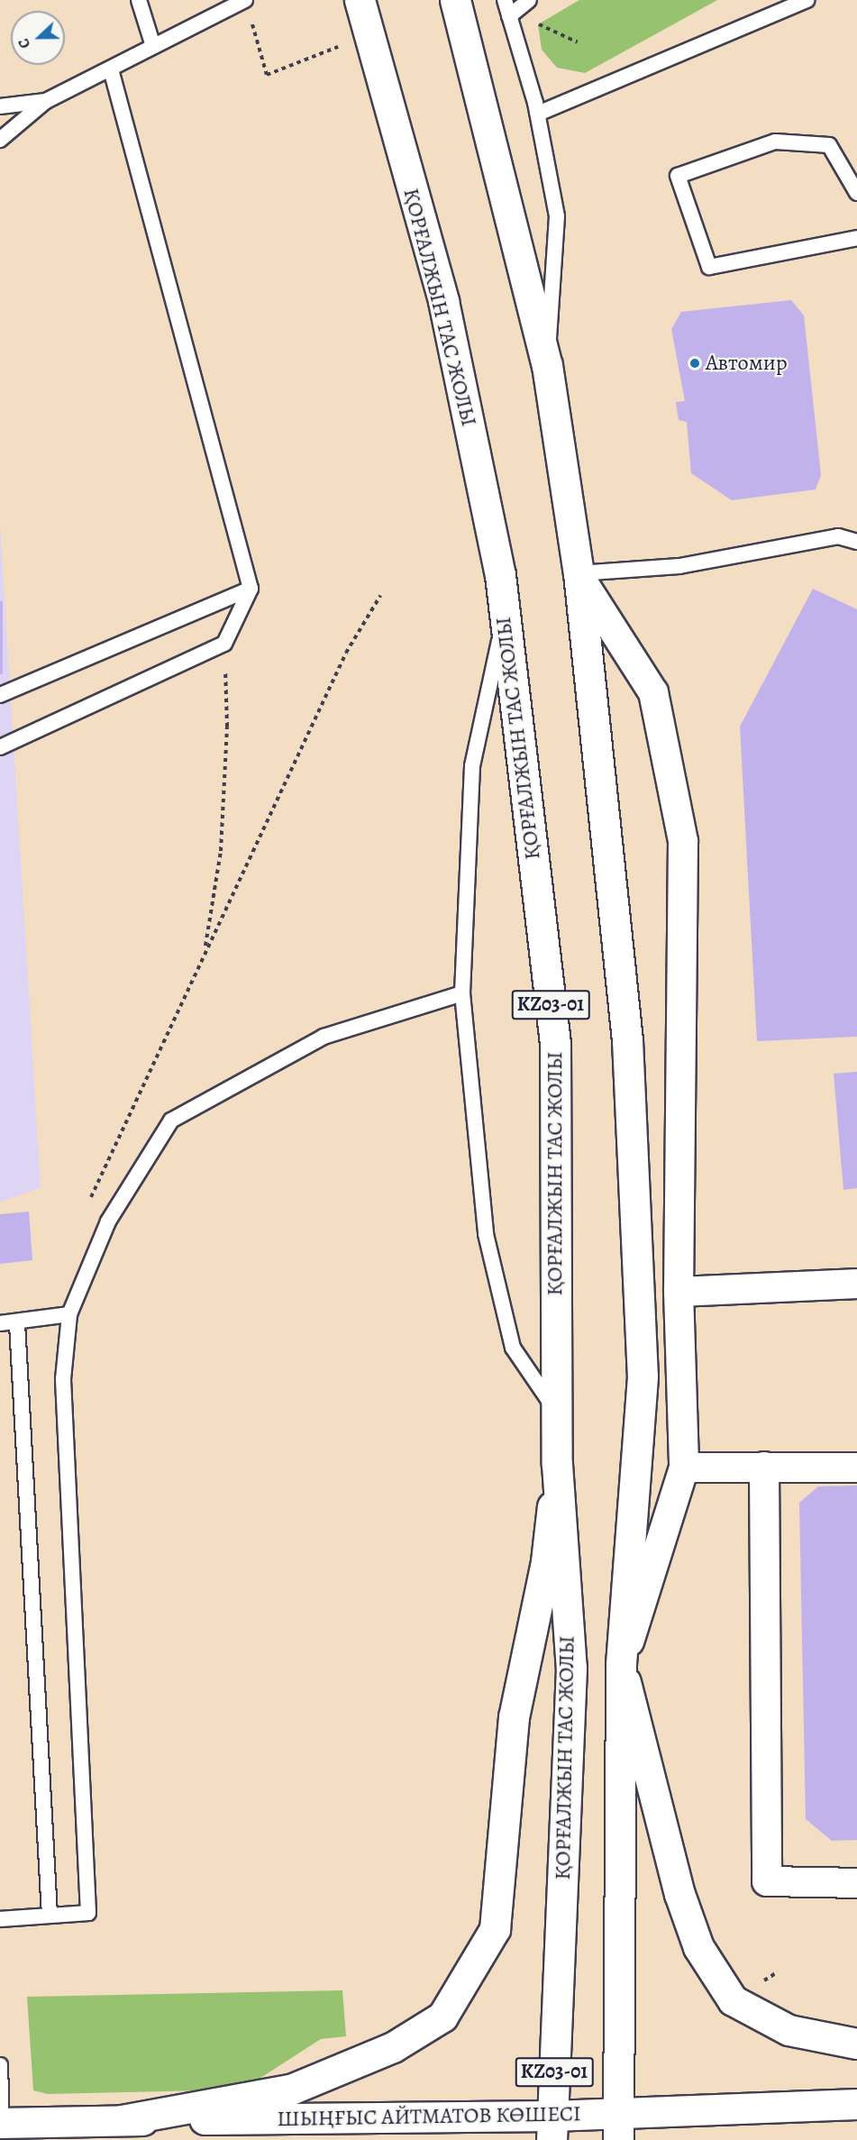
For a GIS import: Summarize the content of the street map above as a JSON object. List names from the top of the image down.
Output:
{
  "streets": {
    "main road": ["ҚОРҒАЛЖЫН ТАС ЖОЛЫ", "KZ03-01", "ШЫҢҒЫС АЙТМАТОВ КӨШЕСІ"]
  },
  "crossings": [
    ["ҚОРҒАЛЖЫН ТАС ЖОЛЫ", "ШЫҢҒЫС АЙТМАТОВ КӨШЕСІ"],
    ["KZ03-01", "ШЫҢҒЫС АЙТМАТОВ КӨШЕСІ"]
  ],
  "places": ["Автомир"],
  "north": "left"
}
